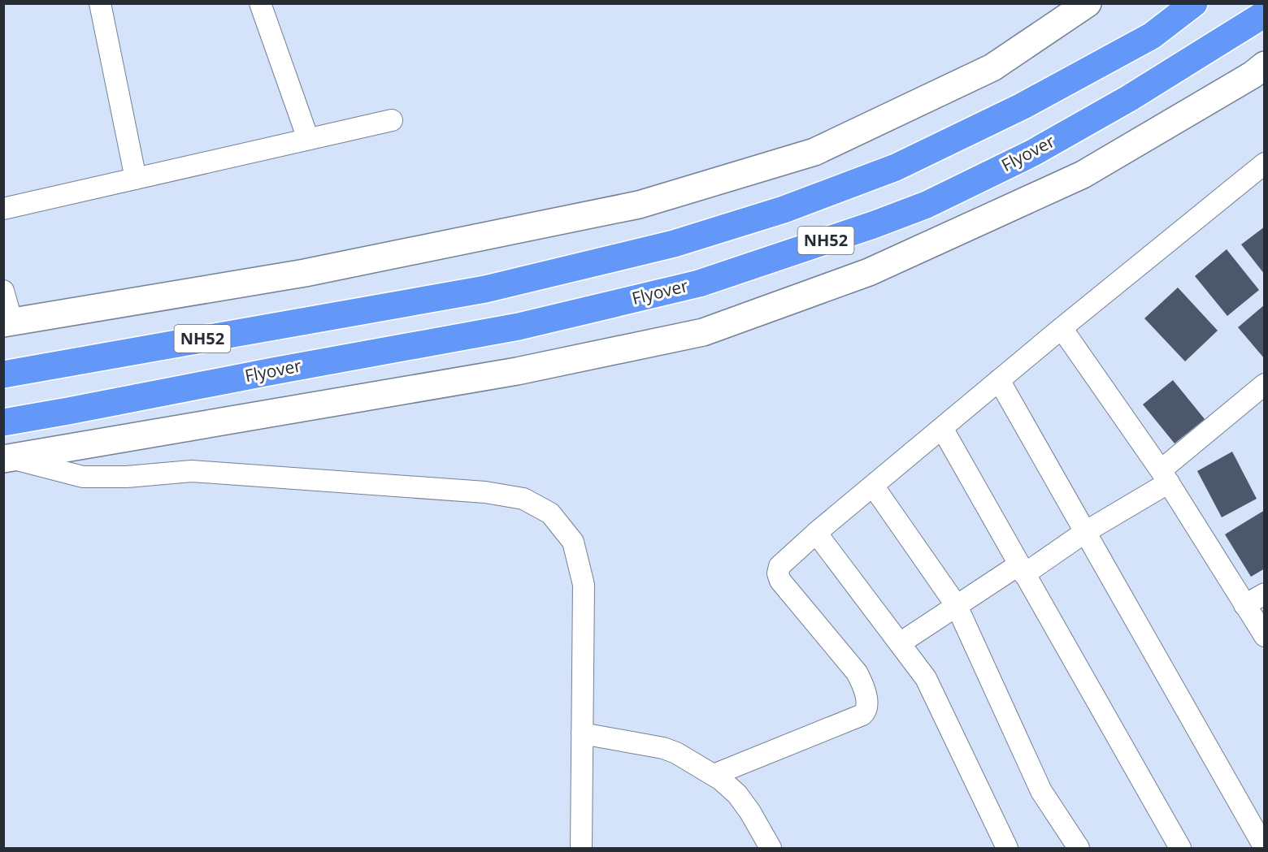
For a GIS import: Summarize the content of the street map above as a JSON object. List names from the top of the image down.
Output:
{
  "streets": {
    "highway": ["Flyover", "NH52"]
  }
}
